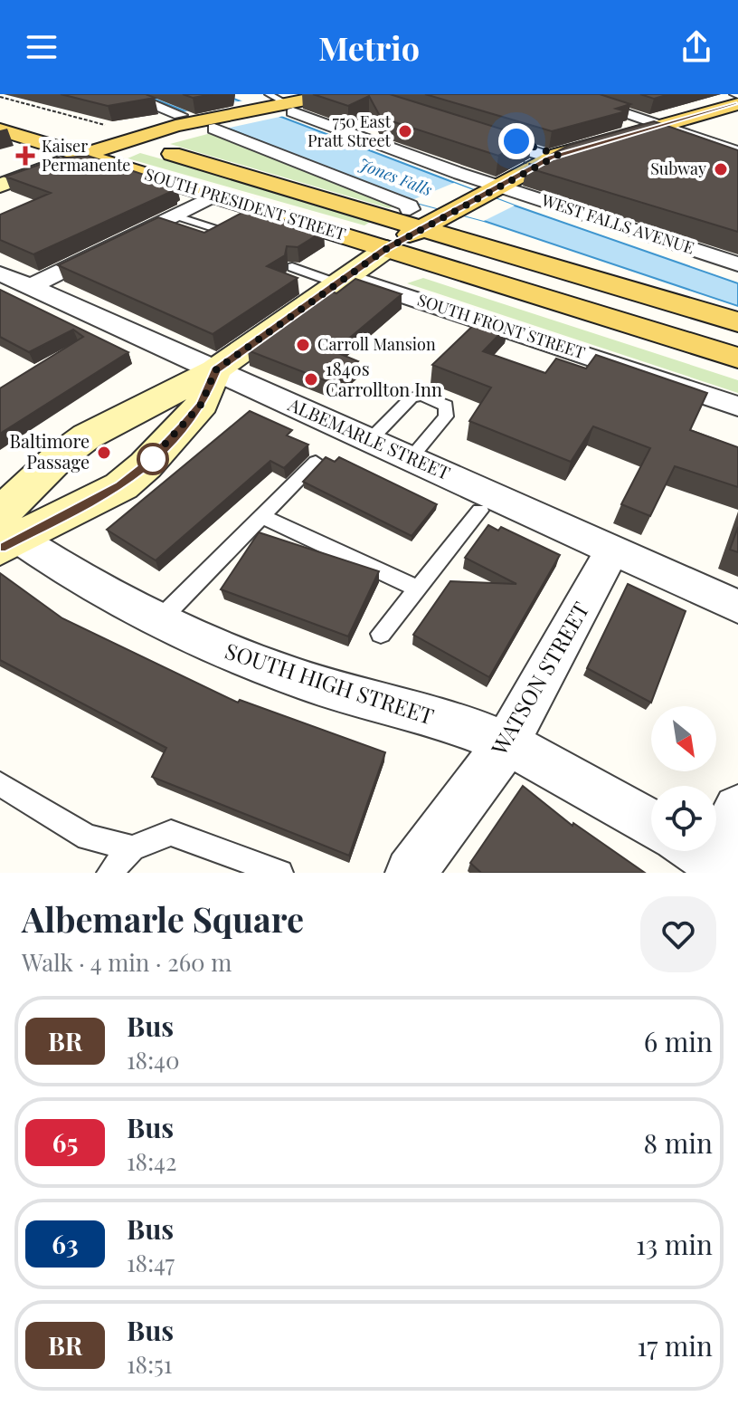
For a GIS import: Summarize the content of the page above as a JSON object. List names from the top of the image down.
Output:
{
  "streets": {
    "main road": ["SOUTH PRESIDENT STREET"],
    "street": [
      "WEST FALLS AVENUE",
      "SOUTH FRONT STREET",
      "ALBEMARLE STREET",
      "WATSON STREET",
      "SOUTH HIGH STREET"
    ]
  },
  "crossings": [
    ["ALBEMARLE STREET", "WATSON STREET"],
    ["WATSON STREET", "SOUTH HIGH STREET"]
  ],
  "water": ["Jones Falls"],
  "places": {
    "other": [
      "750 East Pratt Street",
      "Subway",
      "Carroll Mansion",
      "1840s Carrollton Inn",
      "Baltimore Passage"
    ],
    "health": ["Kaiser Permanente"]
  },
  "lines": ["bus line BR"],
  "north": "bottom right",
  "page": {
    "header": "Metrio",
    "heading": ["Albemarle Square", "Walk · 4 min · 260 m"],
    "list": [
      {
        "mark": "BR",
        "name": "Bus",
        "note": "18:40",
        "value": "6 min"
      },
      {
        "mark": "65",
        "name": "Bus",
        "note": "18:42",
        "value": "8 min"
      },
      {
        "mark": "63",
        "name": "Bus",
        "note": "18:47",
        "value": "13 min"
      },
      {
        "mark": "BR",
        "name": "Bus",
        "note": "18:51",
        "value": "17 min"
      }
    ]
  }
}
